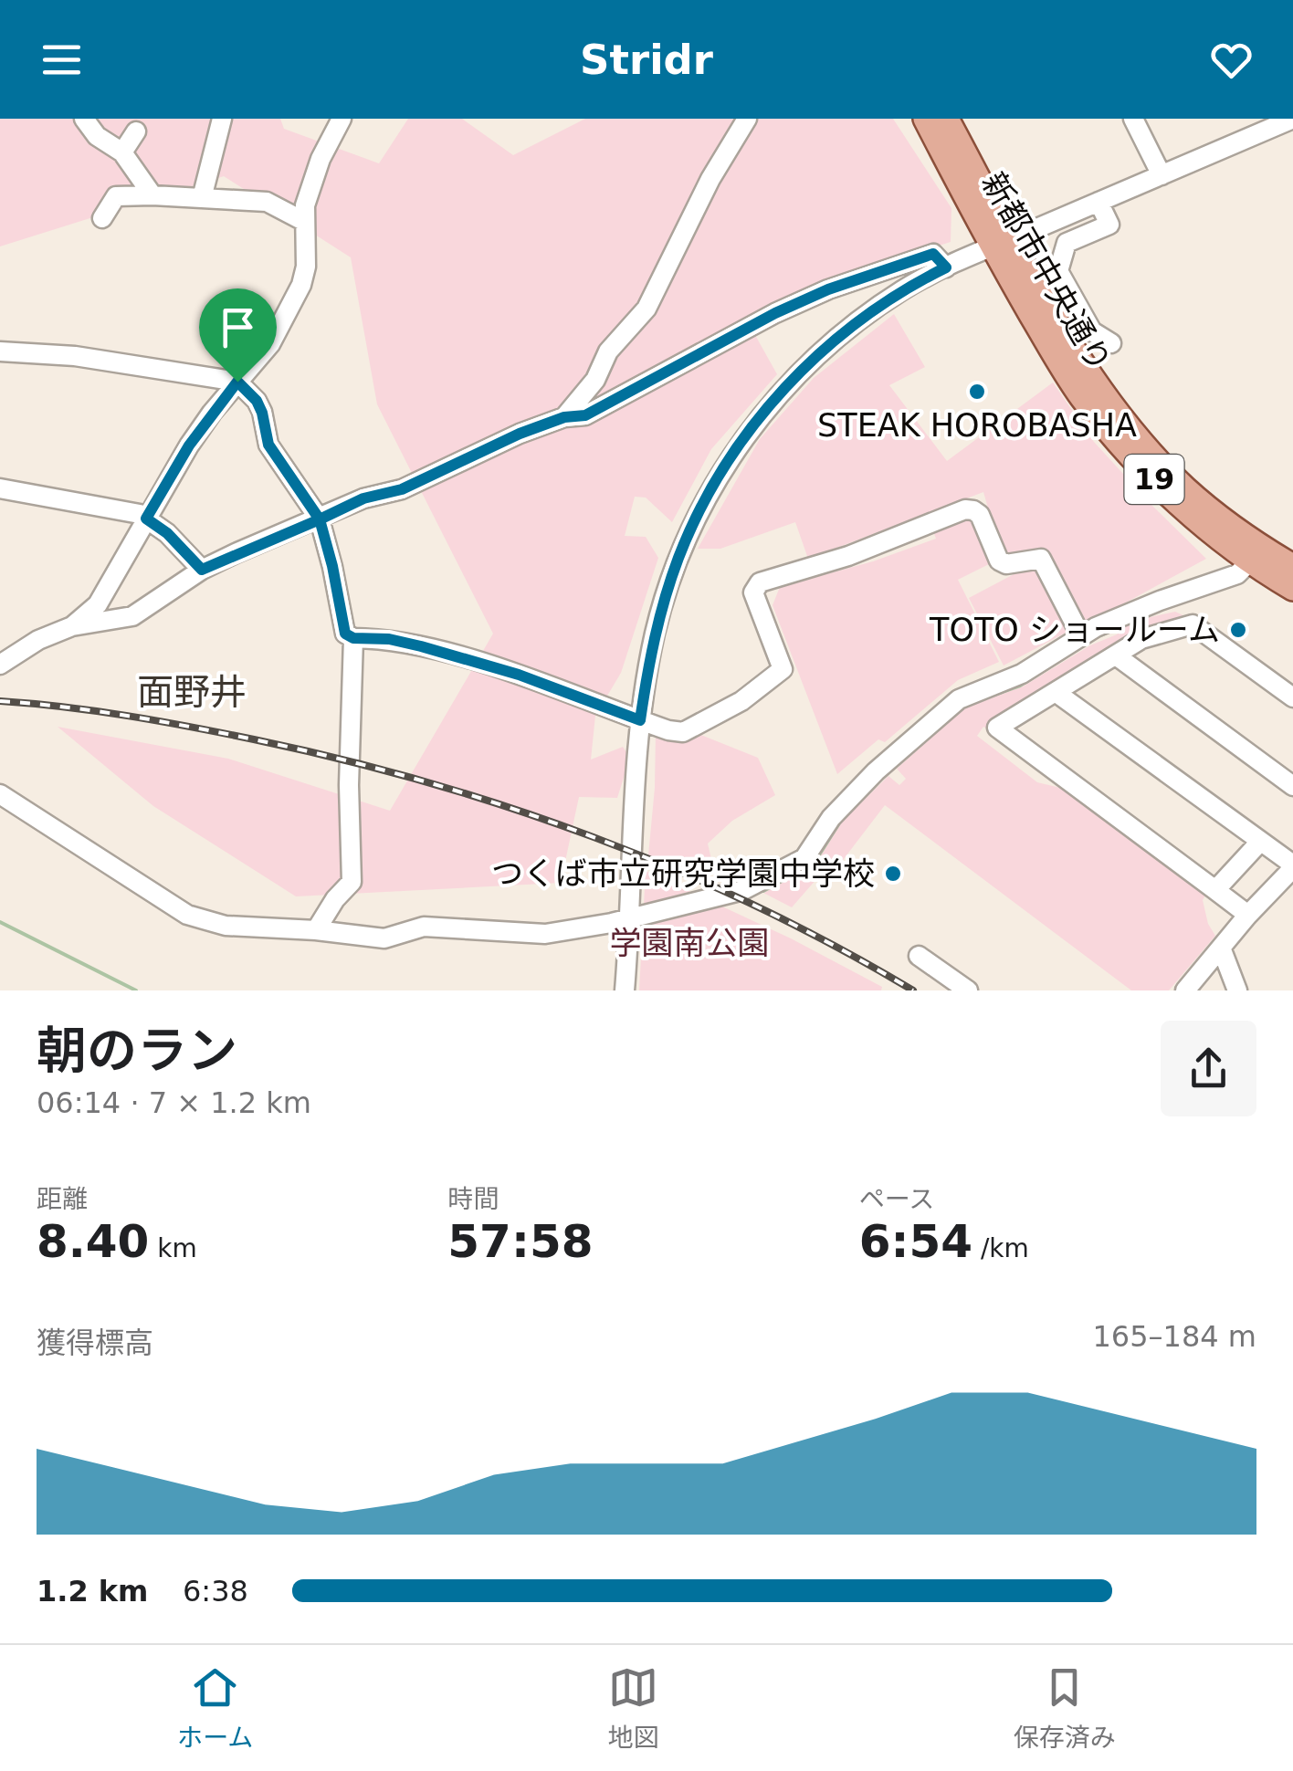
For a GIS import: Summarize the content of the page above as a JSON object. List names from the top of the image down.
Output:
{
  "streets": {
    "main road": ["新都市中央通り", "19"]
  },
  "districts": ["面野井"],
  "parks": ["学園南公園"],
  "places": ["STEAK HOROBASHA", "TOTO ショールーム", "つくば市立研究学園中学校"],
  "page": {
    "header": "Stridr",
    "heading": ["朝のラン", "06:14 · 7 × 1.2 km"],
    "stats": [
      ["距離", "8.40 km"],
      ["時間", "57:58"],
      ["ペース", "6:54 /km"]
    ],
    "chart": ["獲得標高", "165–184 m"],
    "list": [
      {
        "name": "1.2 km",
        "note": "6:38"
      }
    ],
    "tabs": ["ホーム", "地図", "保存済み"]
  }
}
